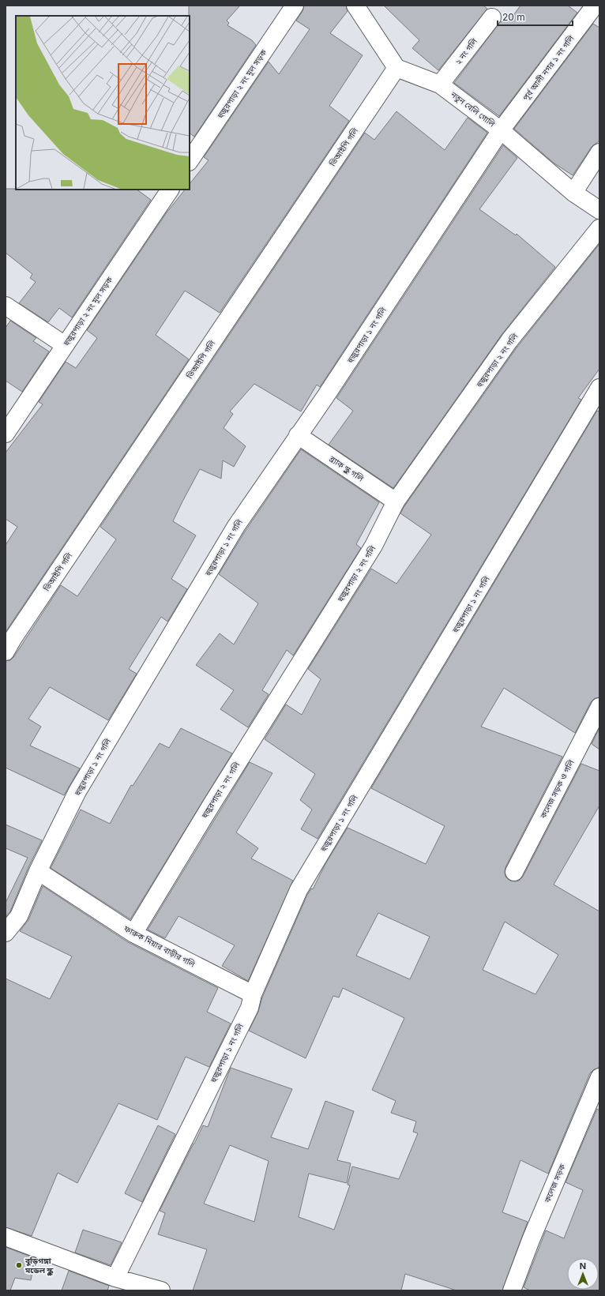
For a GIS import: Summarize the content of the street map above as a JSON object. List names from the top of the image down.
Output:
{
  "streets": {
    "street": [
      "২ নং গলি",
      "পূর্ব আলী নগর ১ নং গলি",
      "হুজুরপাড়া ২ নং মূল সড়ক",
      "নতুন বেলি গোলি",
      "ভিআইপি গলি",
      "হুজুরপাড়া ১ নং গলি",
      "হুজুরপাড়া ২ নং গলি",
      "ব্র্যাক স্কুল গলি",
      "কলেজ সড়ক ও গলি",
      "ফারুক মিয়ার বাড়ীর গলি",
      "কলেজ সড়ক"
    ]
  },
  "crossings": [
    ["২ নং গলি", "নতুন বেলি গোলি"],
    ["পূর্ব আলী নগর ১ নং গলি", "নতুন বেলি গোলি"],
    ["পূর্ব আলী নগর ১ নং গলি", "হুজুরপাড়া ১ নং গলি"],
    ["নতুন বেলি গোলি", "ভিআইপি গলি"],
    ["নতুন বেলি গোলি", "হুজুরপাড়া ১ নং গলি"],
    ["হুজুরপাড়া ১ নং গলি", "ব্র্যাক স্কুল গলি"],
    ["হুজুরপাড়া ১ নং গলি", "ফারুক মিয়ার বাড়ীর গলি"],
    ["হুজুরপাড়া ২ নং গলি", "ব্র্যাক স্কুল গলি"],
    ["হুজুরপাড়া ২ নং গলি", "ফারুক মিয়ার বাড়ীর গলি"]
  ],
  "places": ["বুড়িগঙ্গা মডেল স্কুল"],
  "scale_bar": "20 m",
  "north": "top"
}
